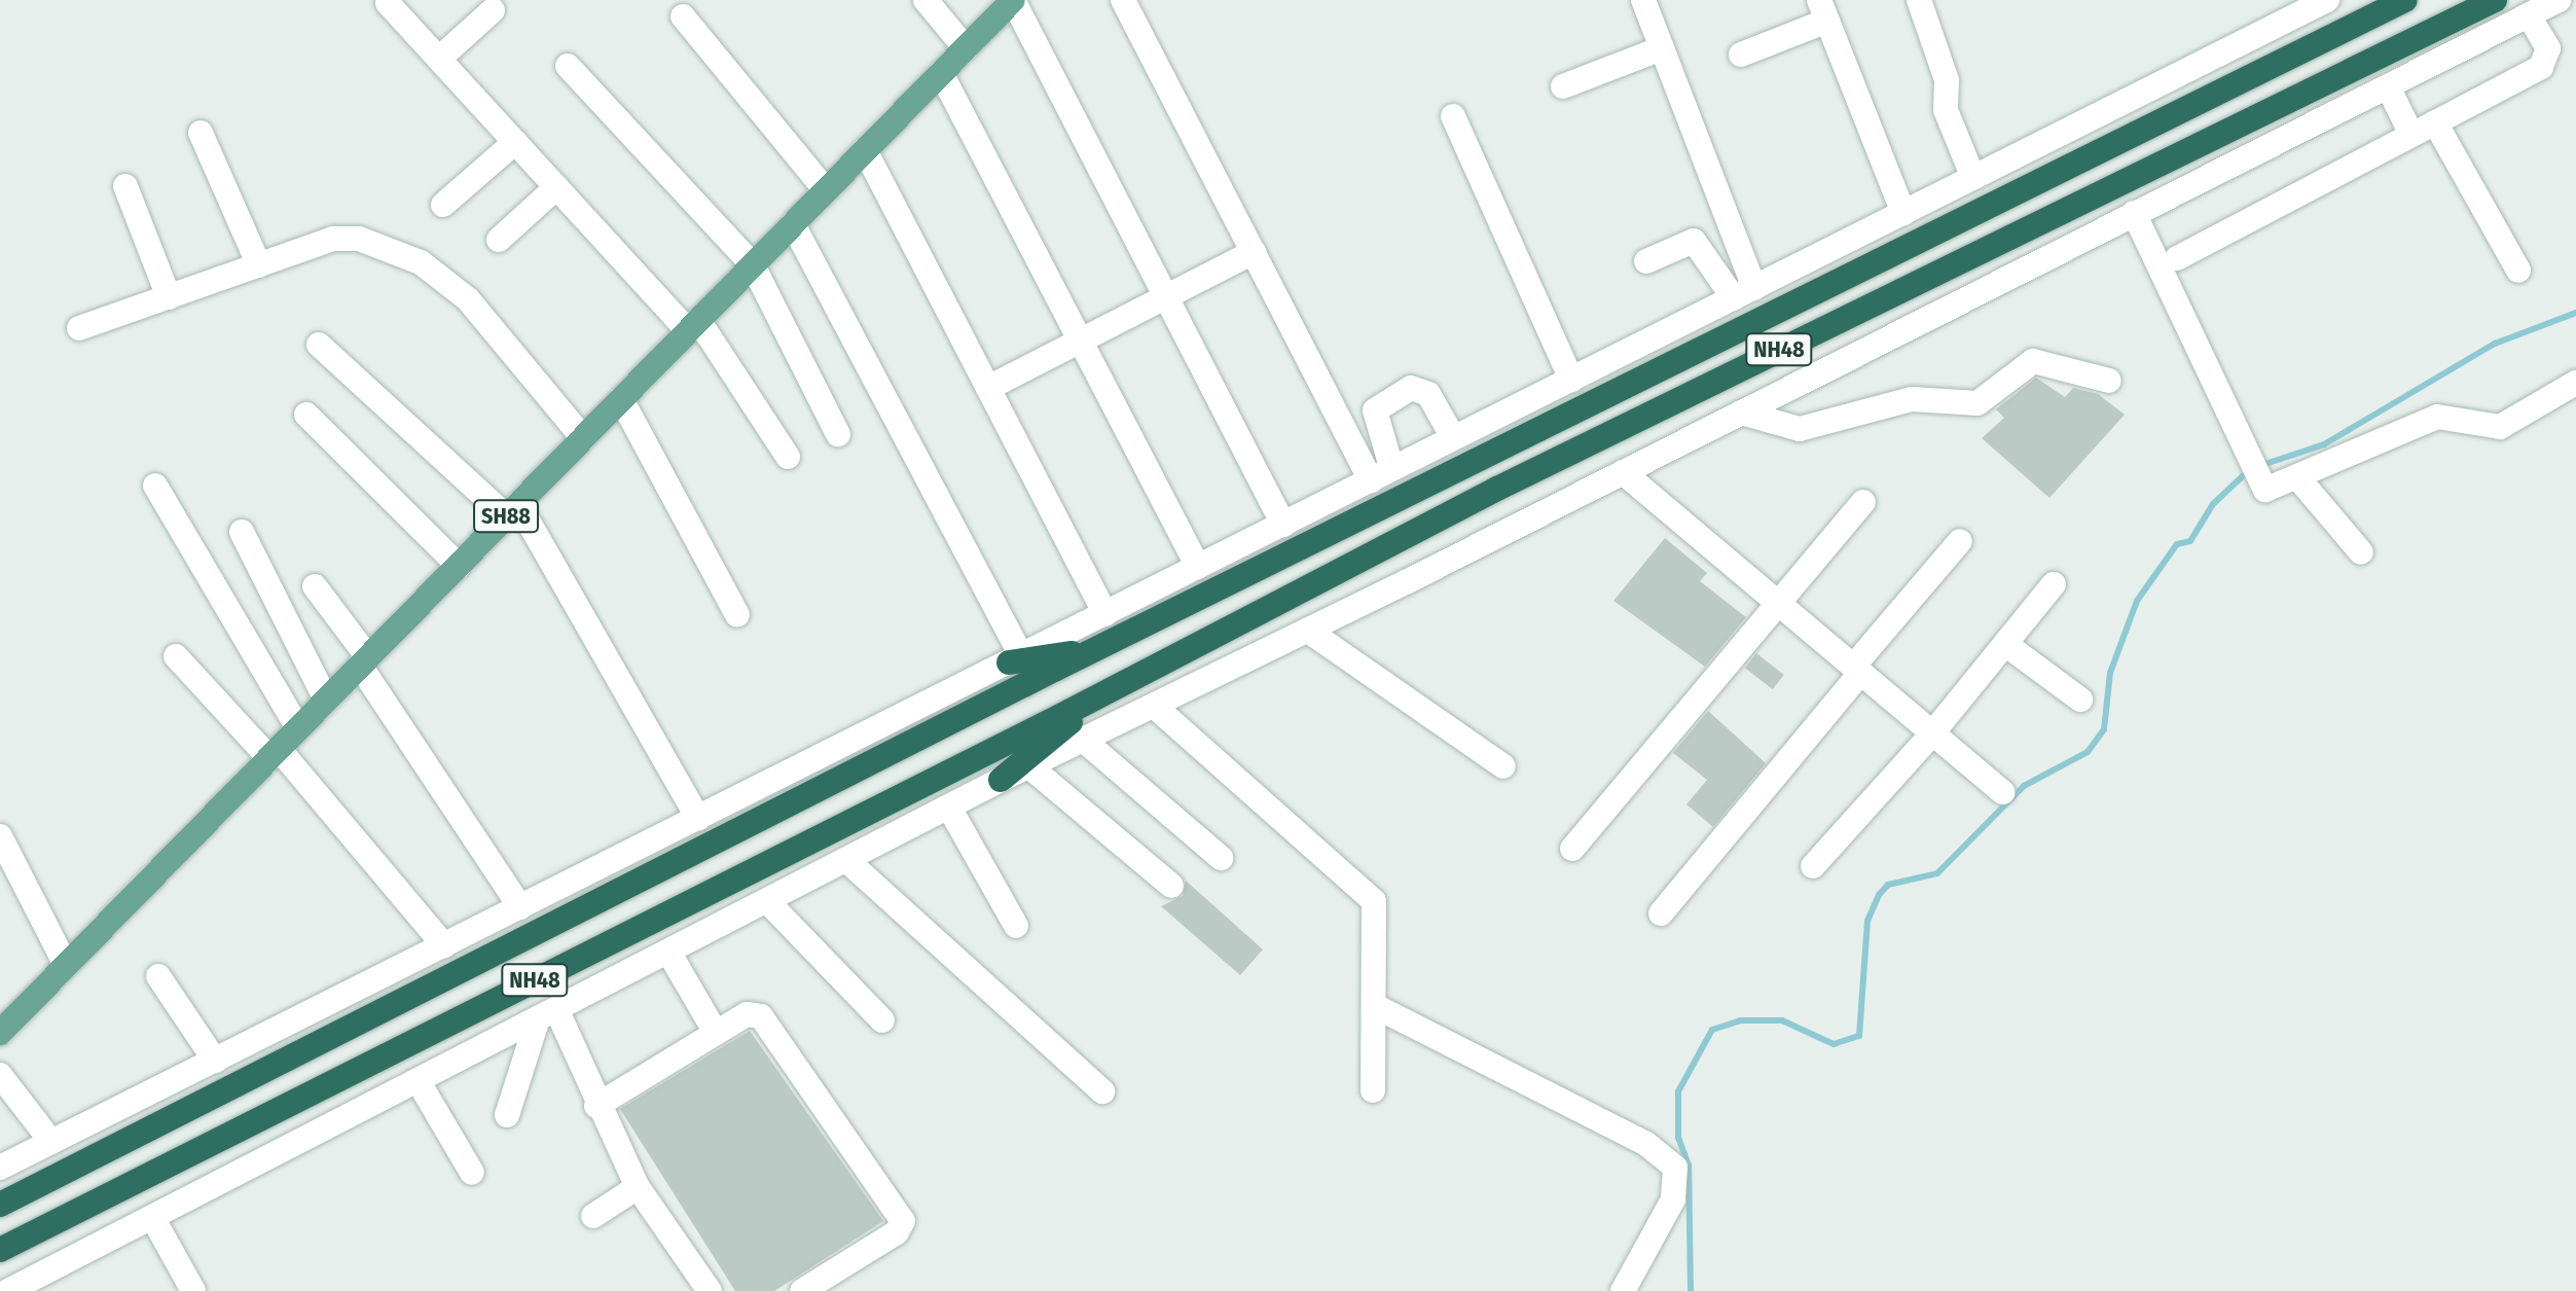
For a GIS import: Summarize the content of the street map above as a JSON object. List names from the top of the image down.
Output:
{
  "streets": {
    "highway": ["NH48"],
    "main road": ["SH88"]
  }
}
